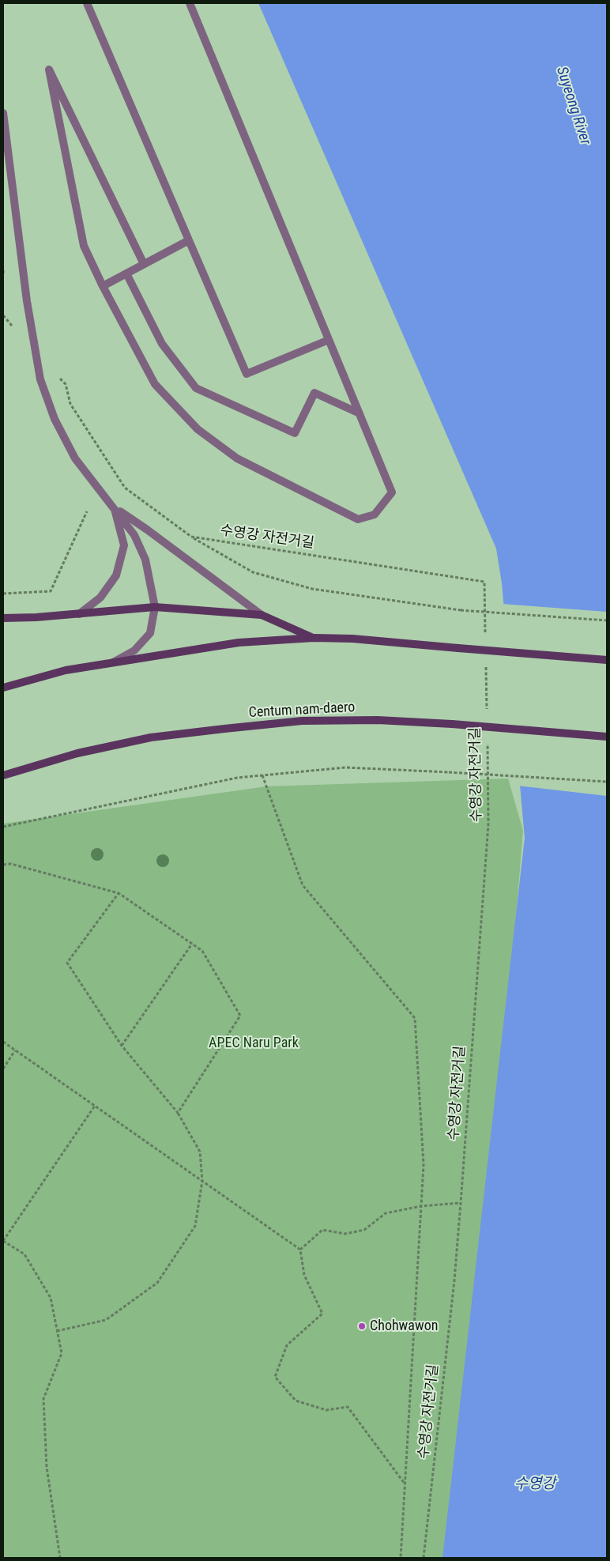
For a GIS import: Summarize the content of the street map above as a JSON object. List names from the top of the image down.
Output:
{
  "streets": {
    "main road": ["Centum nam-daero"],
    "path": ["수영강 자전거길"]
  },
  "water": ["Suyeong River", "수영강"],
  "parks": ["APEC Naru Park"],
  "places": ["Chohwawon"]
}
